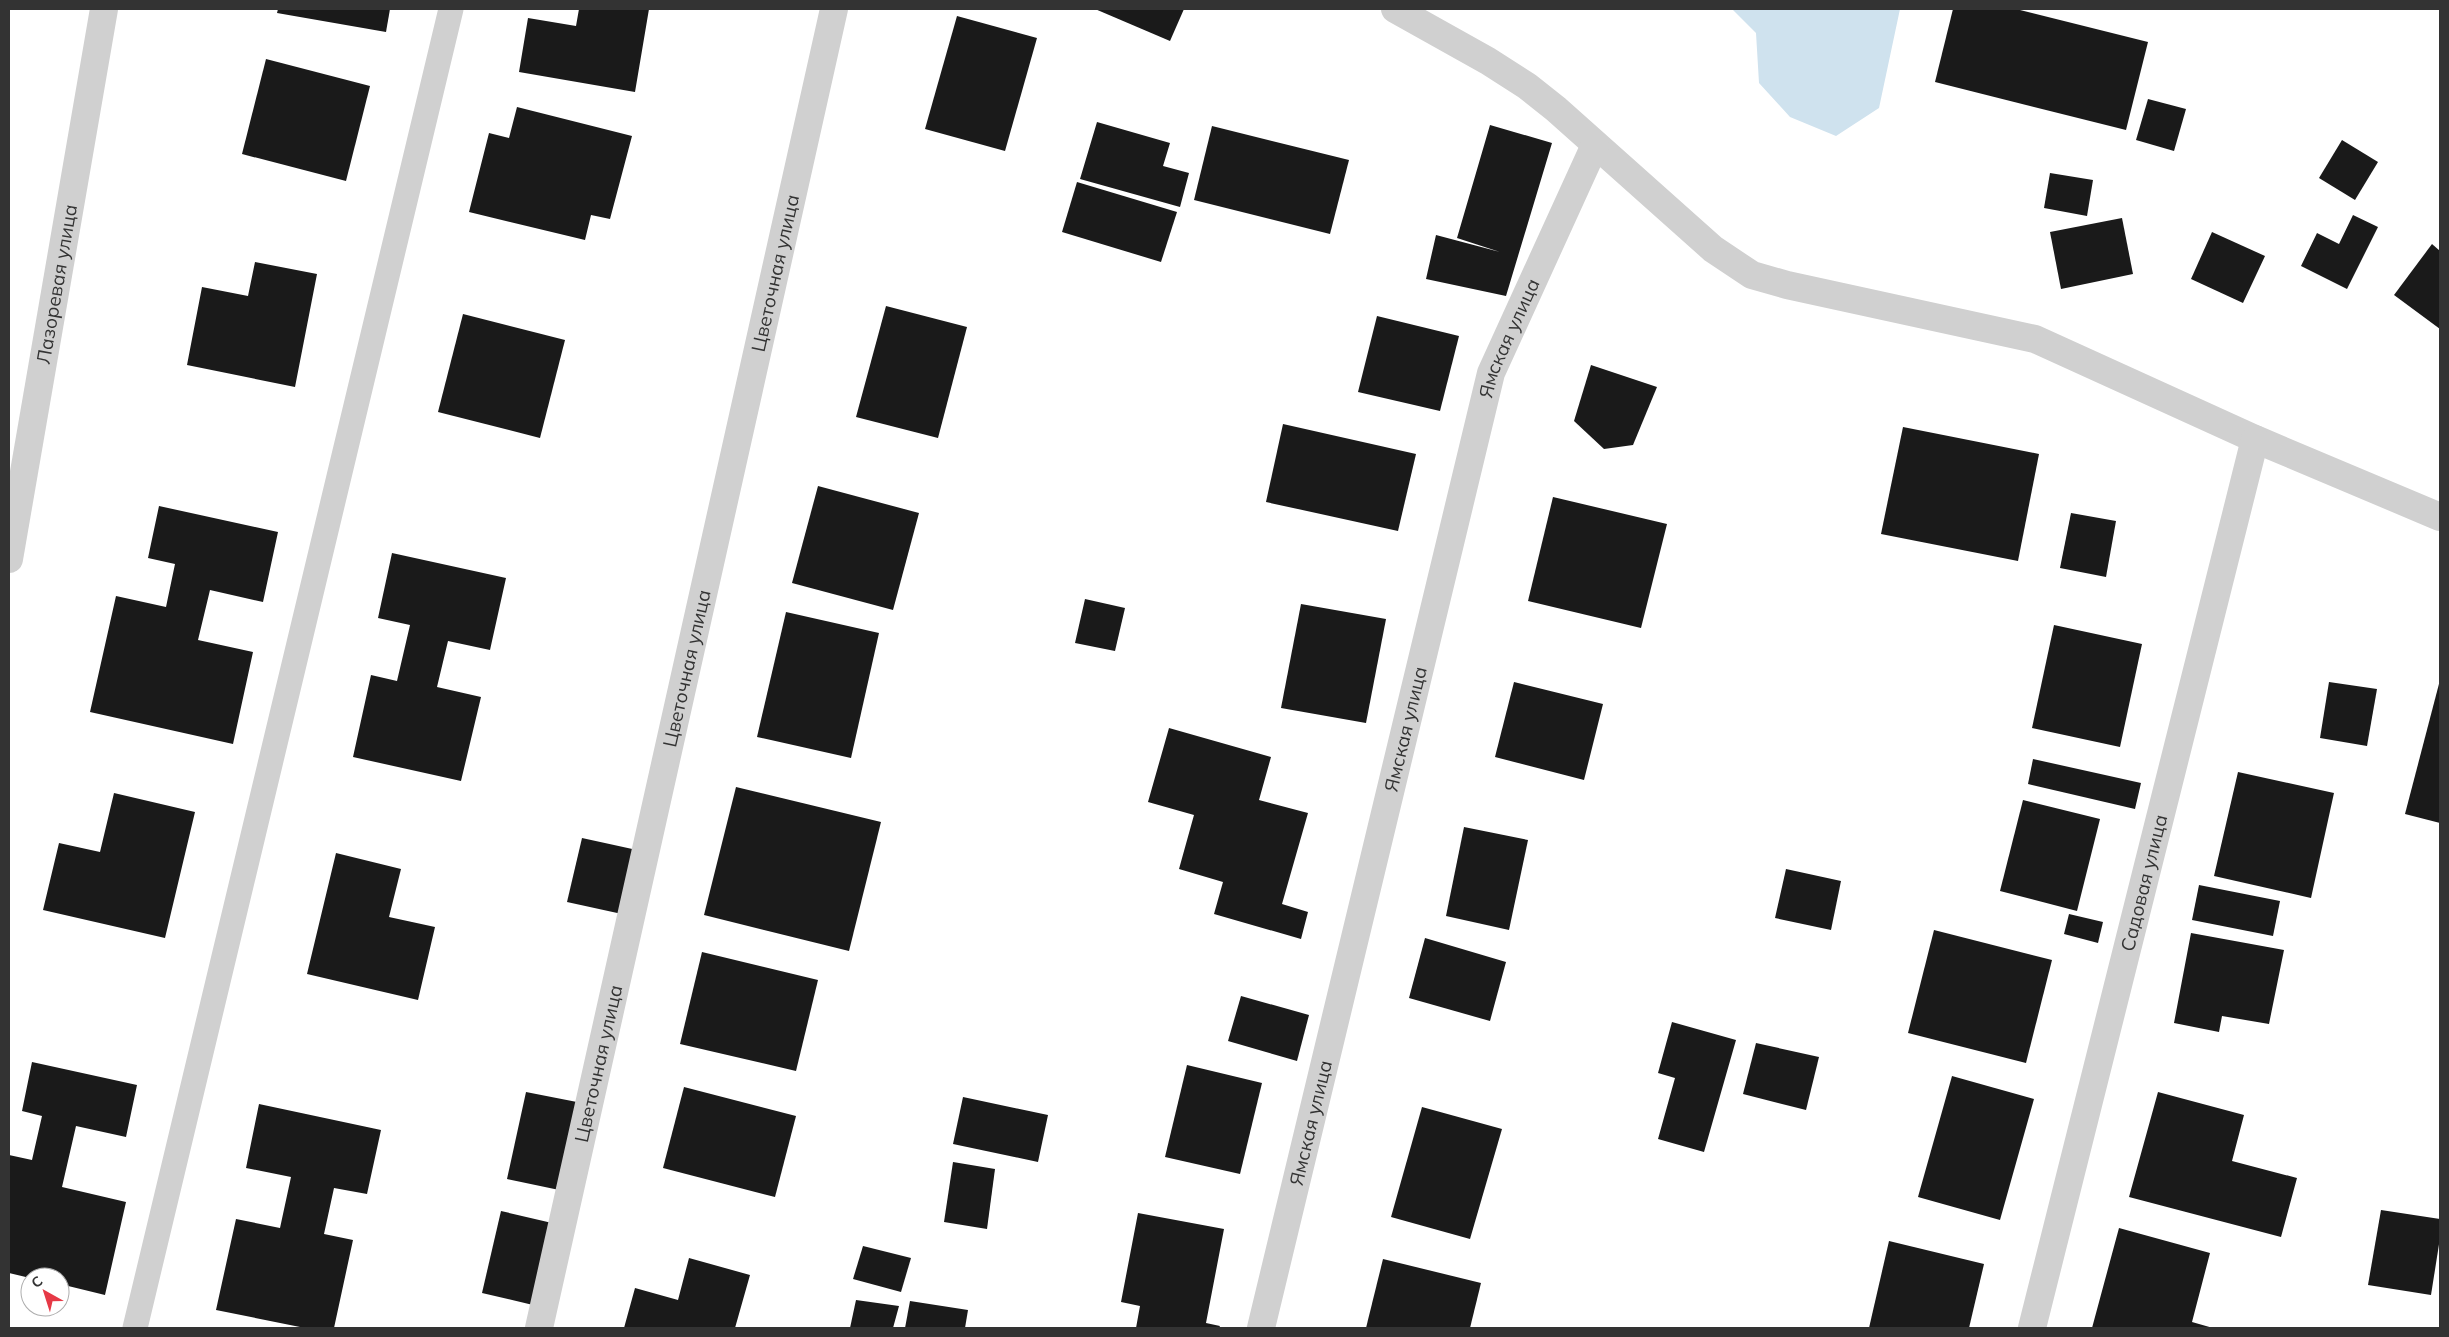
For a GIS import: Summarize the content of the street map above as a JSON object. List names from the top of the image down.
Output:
{
  "streets": {
    "street": [
      "Цветочная улица",
      "Лазоревая улица",
      "Ямская улица",
      "Садовая улица"
    ]
  },
  "north": "top left"
}
